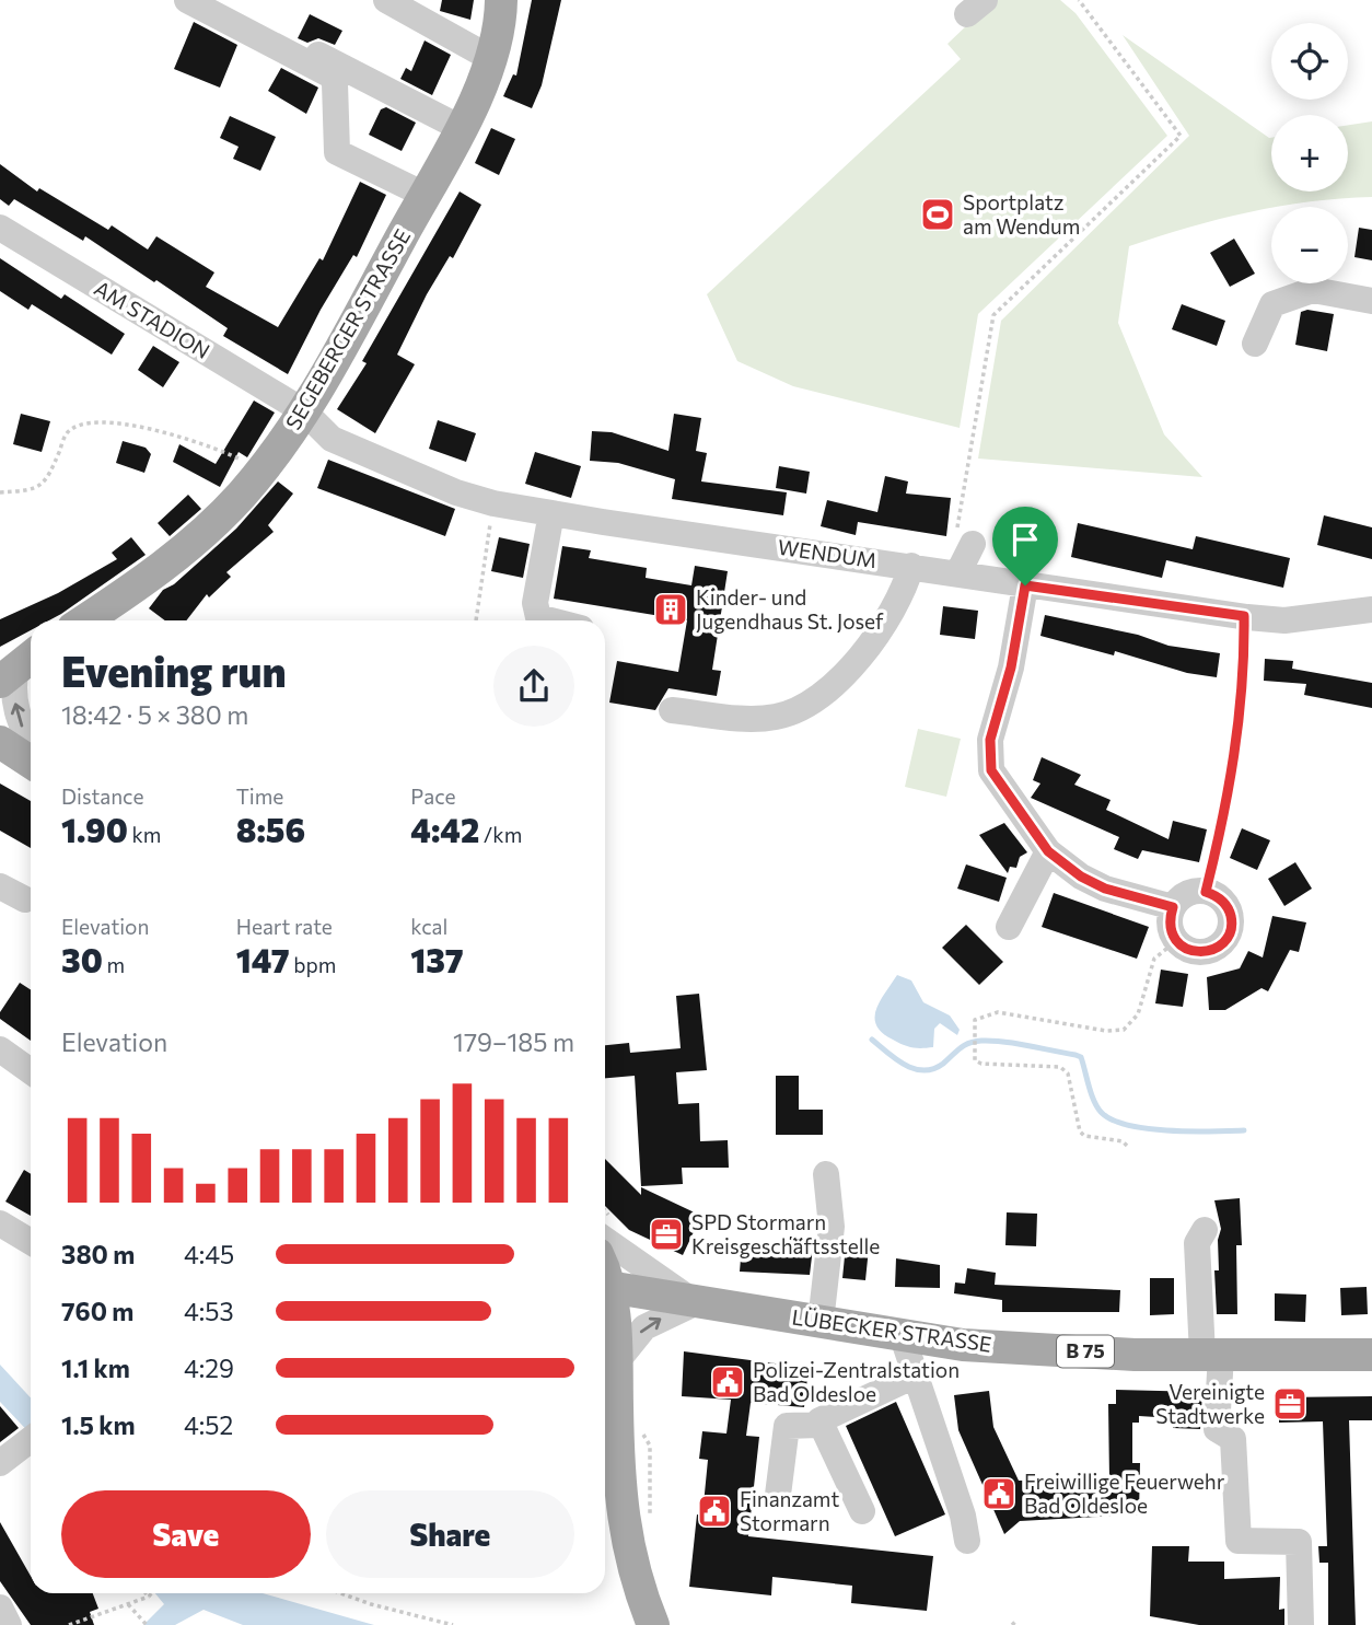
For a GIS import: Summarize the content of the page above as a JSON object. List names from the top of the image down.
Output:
{
  "streets": {
    "main road": ["SEGEBERGER STRASSE", "LÜBECKER STRASSE", "B 75"],
    "street": ["AM STADION", "WENDUM"]
  },
  "crossings": [
    ["AM STADION", "SEGEBERGER STRASSE"],
    ["AM STADION", "WENDUM"],
    ["SEGEBERGER STRASSE", "WENDUM"]
  ],
  "places": {
    "sports": ["Sportplatz am Wendum"],
    "building": ["Kinder- und Jugendhaus St. Josef"],
    "office": ["SPD Stormarn Kreisgeschäftsstelle", "Vereinigte Stadtwerke"],
    "public building": ["Polizei-Zentralstation Bad Oldesloe", "Freiwillige Feuerwehr Bad Oldesloe", "Finanzamt Stormarn"]
  },
  "page": {
    "map_buttons": ["+", "−"],
    "heading": ["Evening run", "18:42 · 5 × 380 m"],
    "stats": [
      ["Distance", "1.90 km"],
      ["Time", "8:56"],
      ["Pace", "4:42 /km"],
      ["Elevation", "30 m"],
      ["Heart rate", "147 bpm"],
      ["kcal", "137"]
    ],
    "chart": ["Elevation", "179–185 m"],
    "list": [
      {
        "name": "380 m",
        "note": "4:45"
      },
      {
        "name": "760 m",
        "note": "4:53"
      },
      {
        "name": "1.1 km",
        "note": "4:29"
      },
      {
        "name": "1.5 km",
        "note": "4:52"
      }
    ],
    "buttons": ["Save", "Share"]
  }
}
